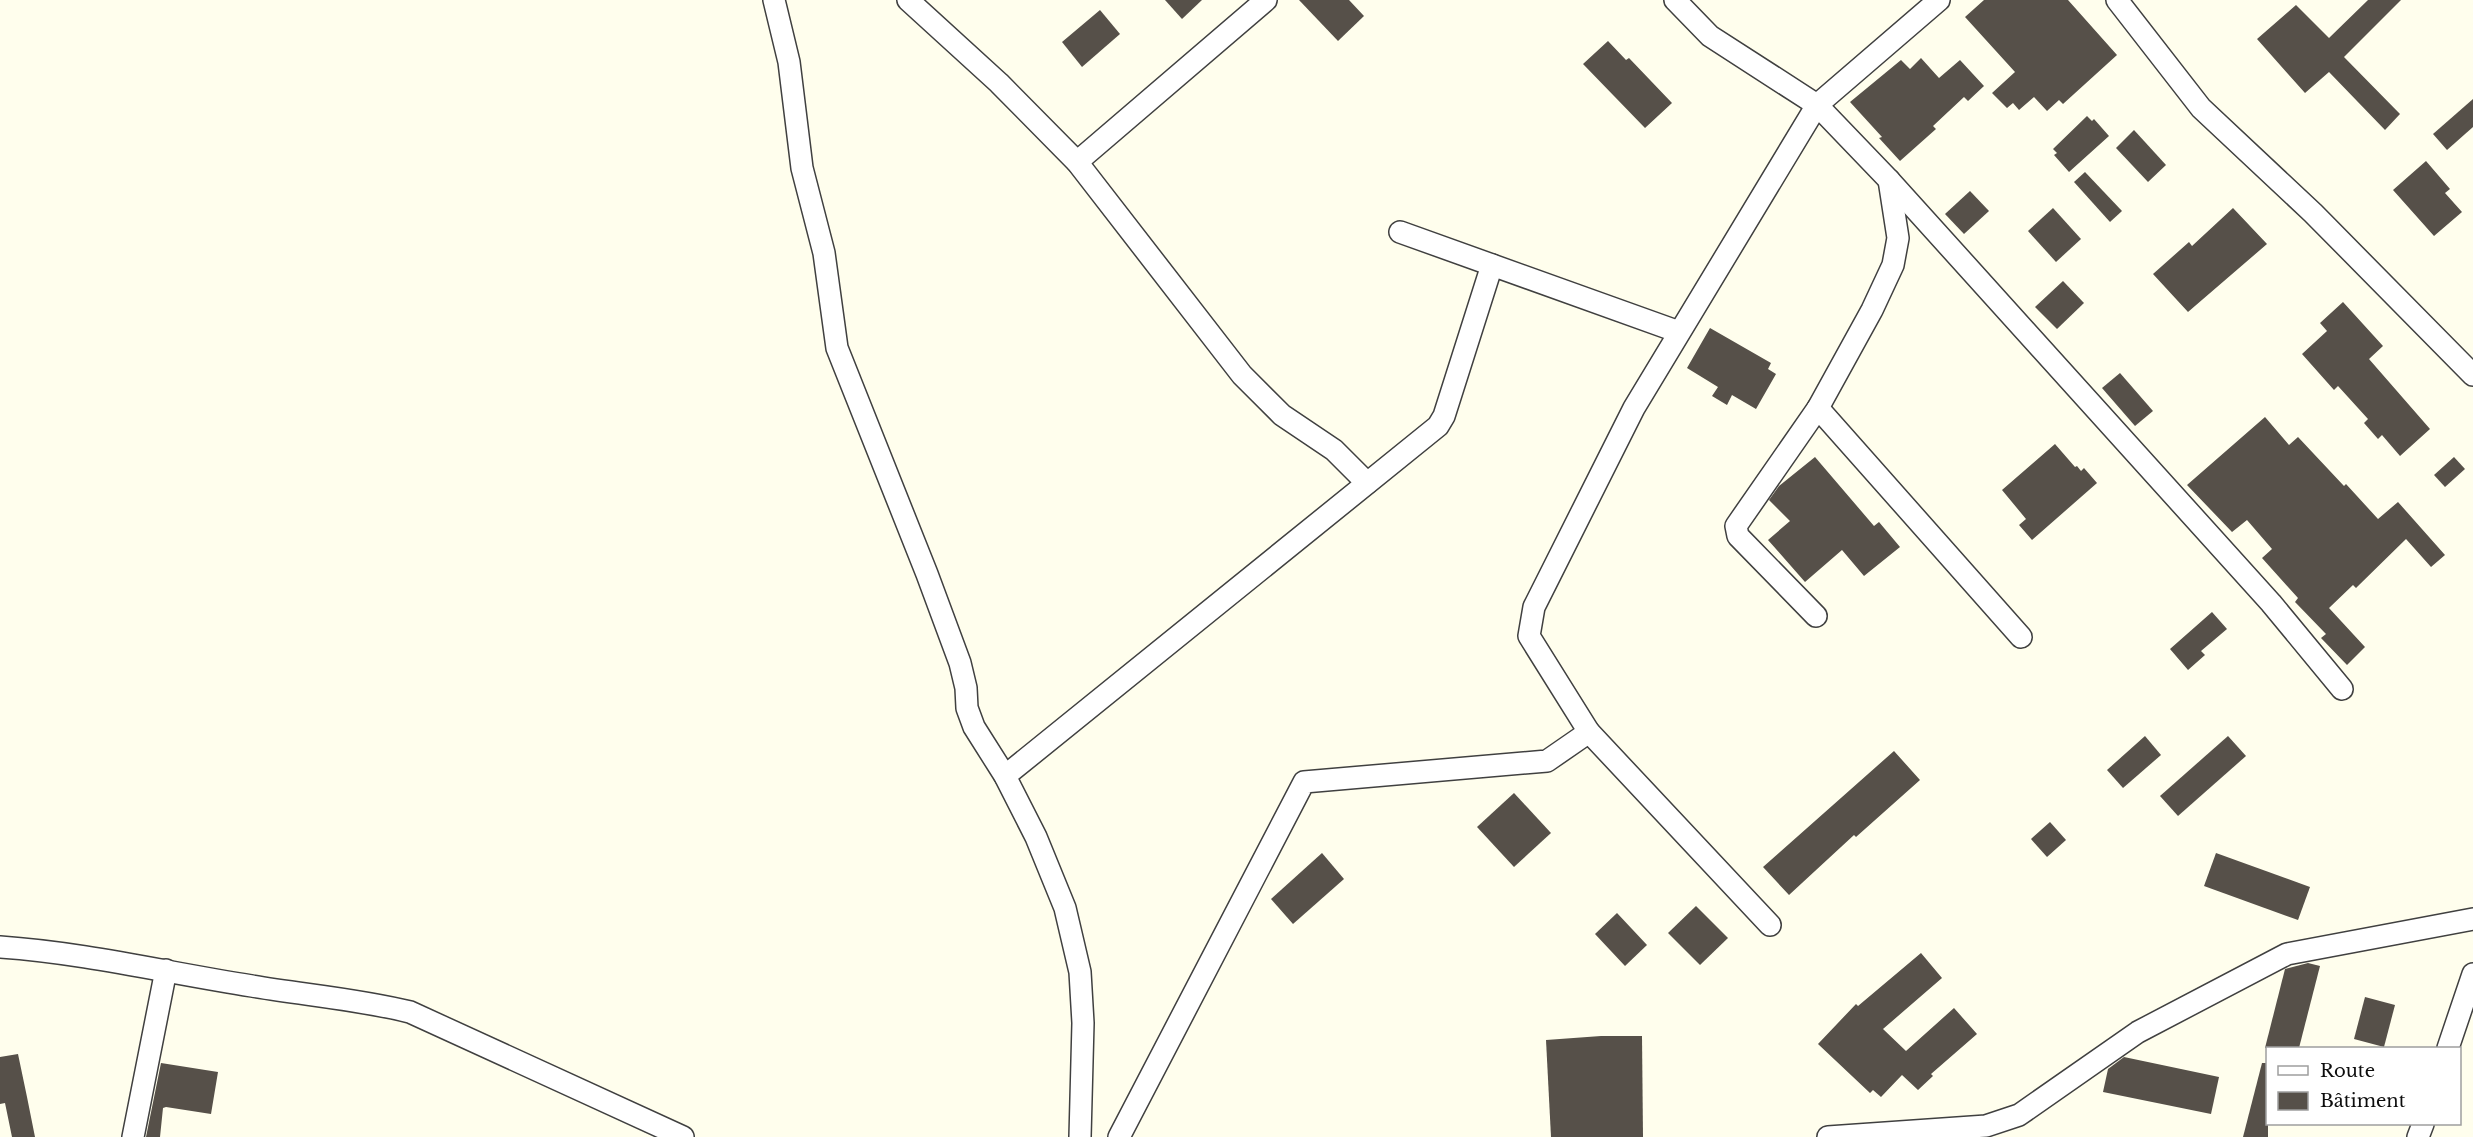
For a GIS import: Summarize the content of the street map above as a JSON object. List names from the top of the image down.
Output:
{
  "legend": ["Route", "Bâtiment"]
}
